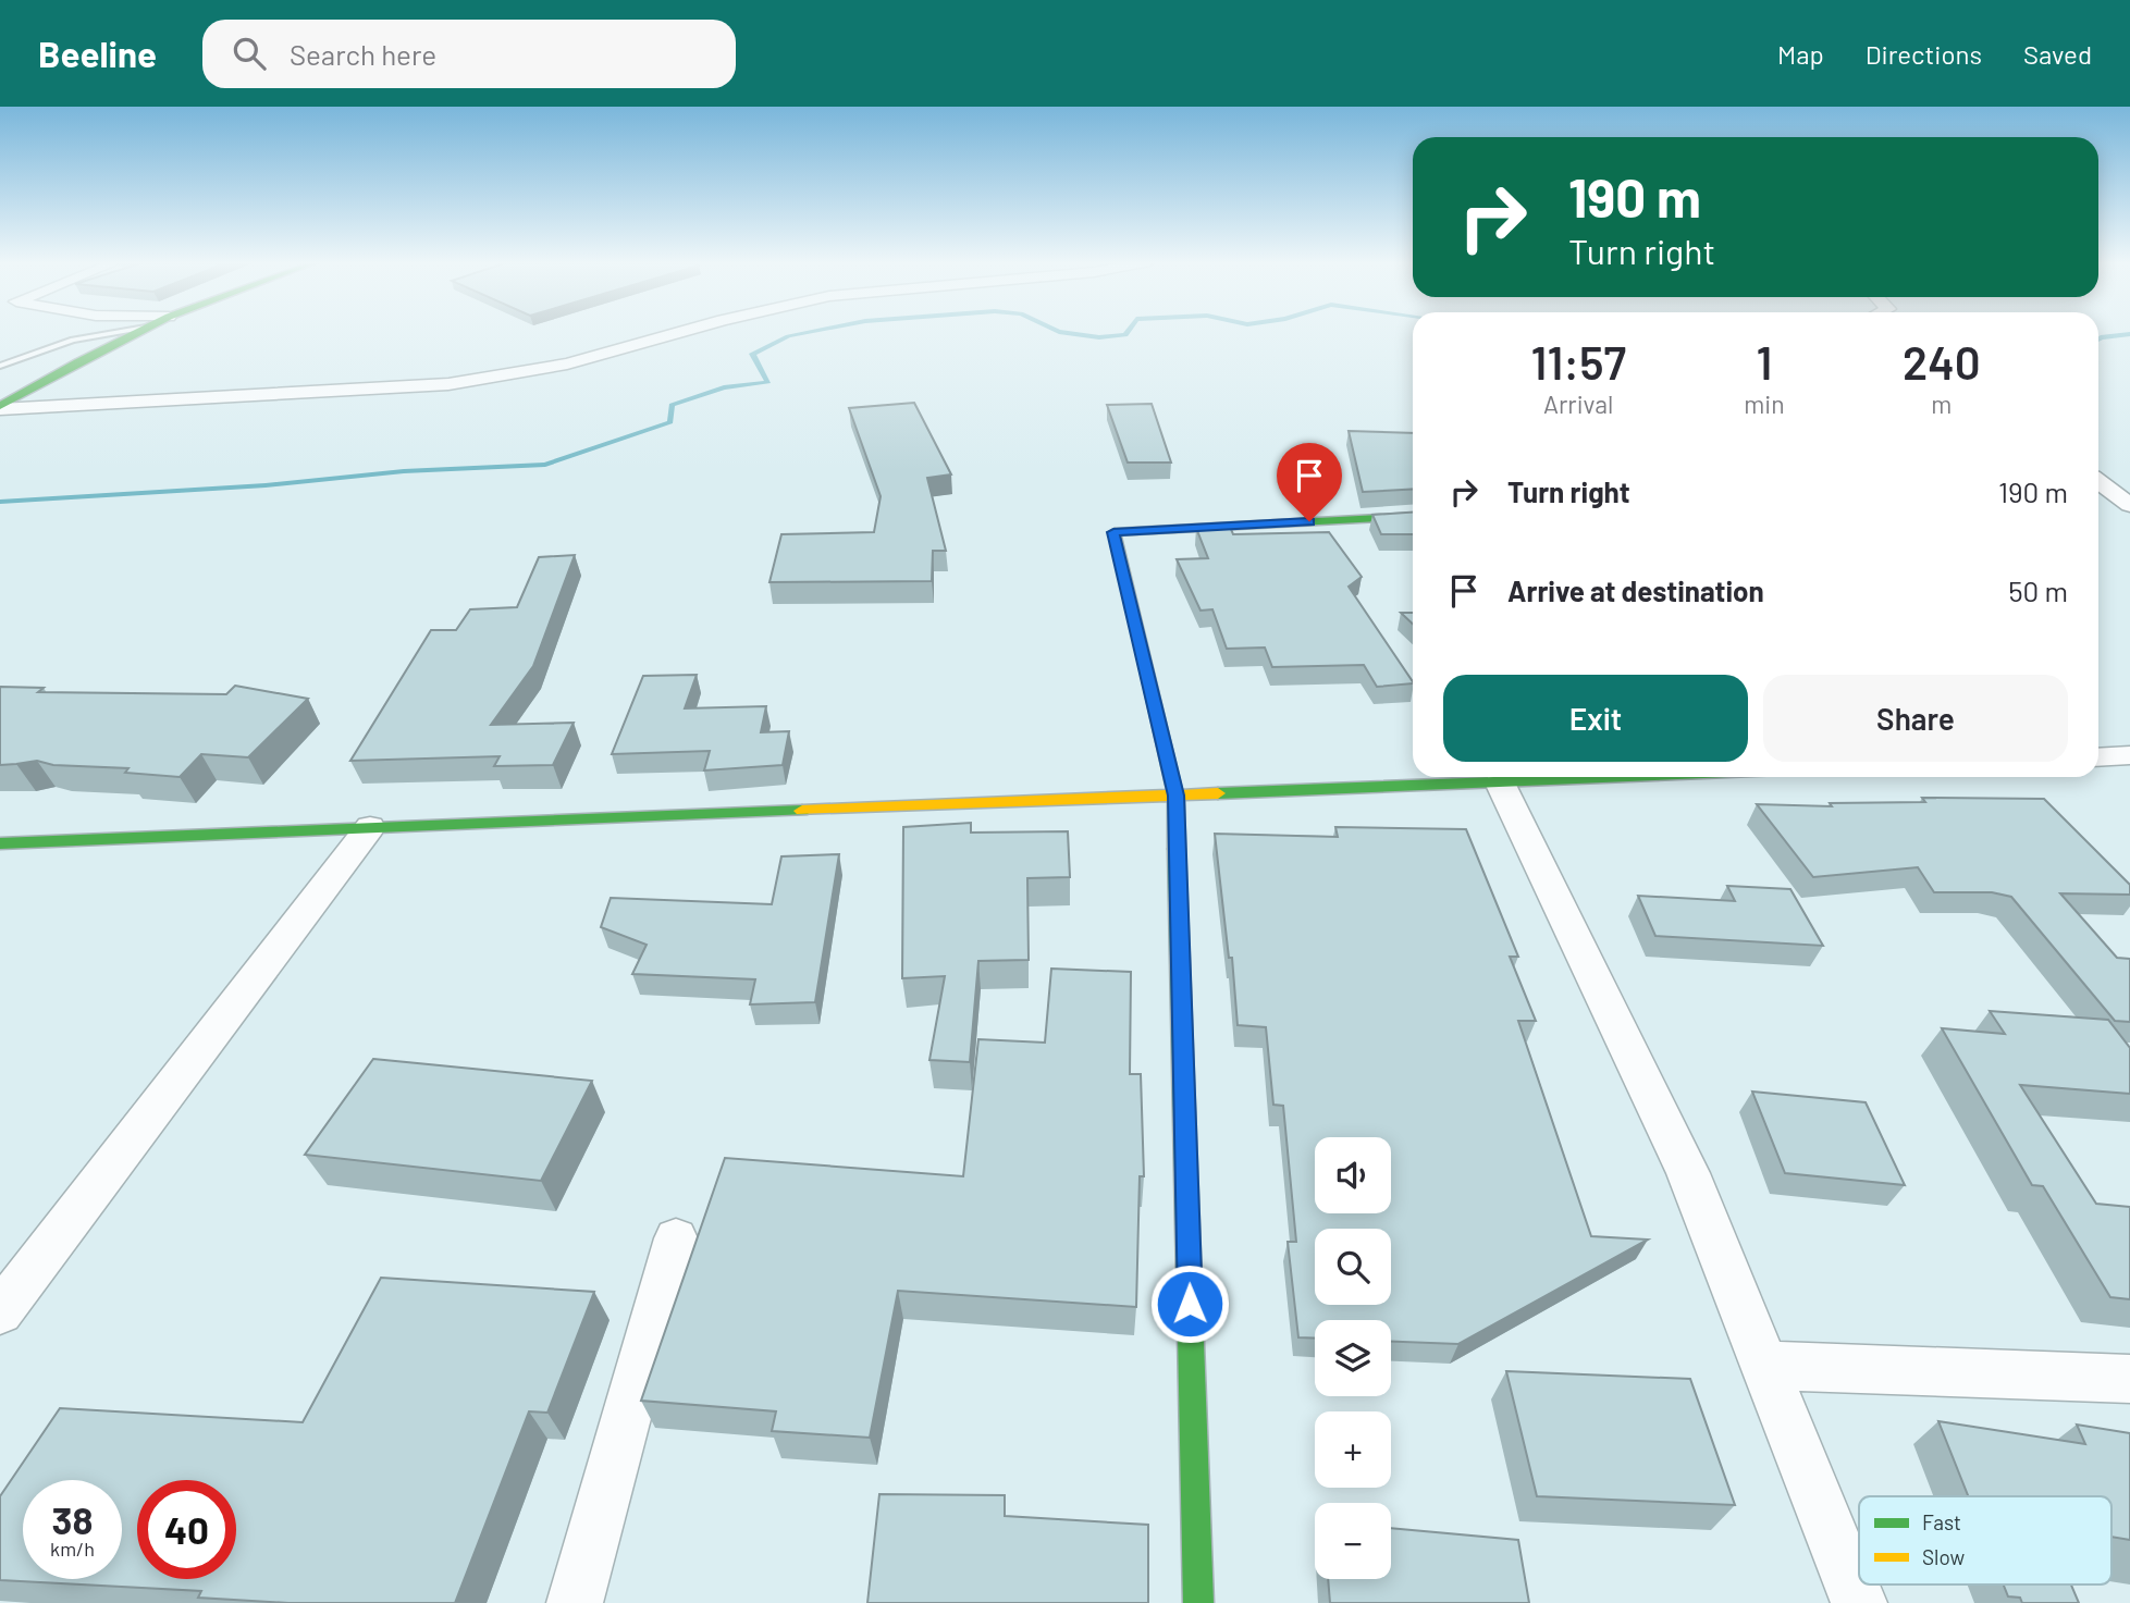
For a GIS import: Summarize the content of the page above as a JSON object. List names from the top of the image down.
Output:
{
  "legend": ["Fast", "Slow"],
  "page": {
    "header": "Beeline",
    "search": "Search here",
    "nav": ["Map", "Directions", "Saved"],
    "turn": ["190 m", "Turn right"],
    "eta": [
      "11:57",
      "Arrival",
      "1",
      "min",
      "240",
      "m"
    ],
    "list": [
      {
        "name": "Turn right",
        "value": "190 m"
      },
      {
        "name": "Arrive at destination",
        "value": "50 m"
      }
    ],
    "buttons": ["Exit", "Share"],
    "map_buttons": ["+", "−"],
    "speed": "38 km/h",
    "limit": "40"
  }
}
